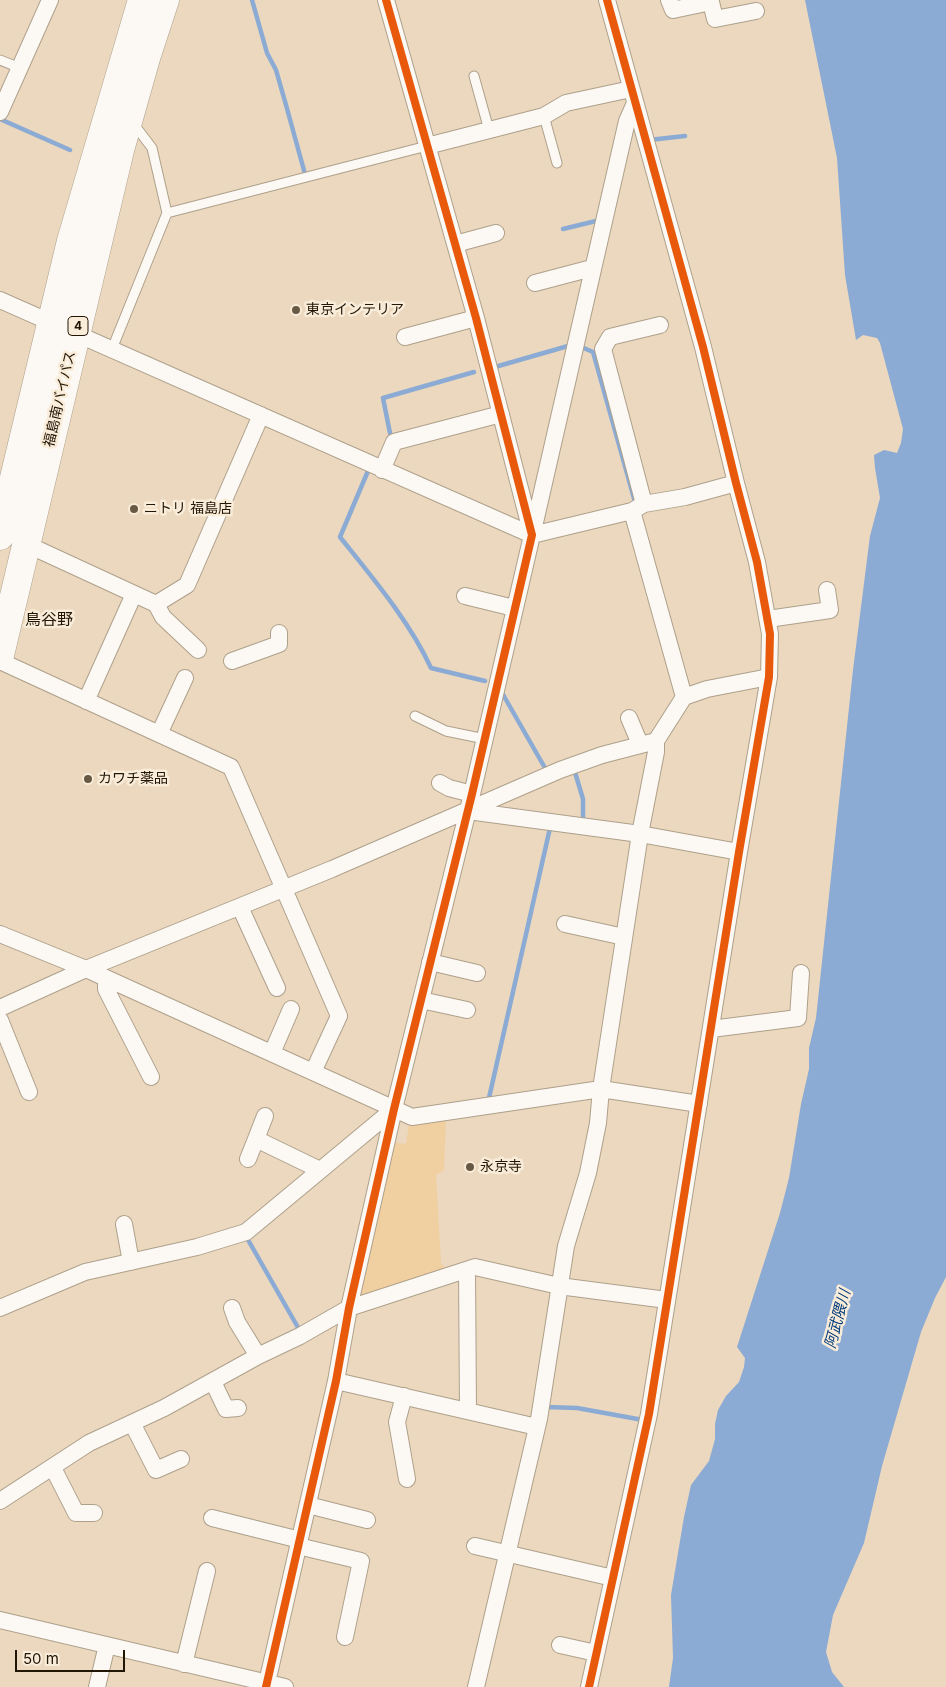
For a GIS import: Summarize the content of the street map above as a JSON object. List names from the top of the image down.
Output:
{
  "streets": {
    "highway": ["4", "福島南バイパス"]
  },
  "districts": ["鳥谷野"],
  "water": ["阿武隈川"],
  "places": [
    "東京インテリア",
    "ニトリ 福島店",
    "カワチ薬品",
    "永京寺"
  ],
  "scale_bar": "50 m"
}
